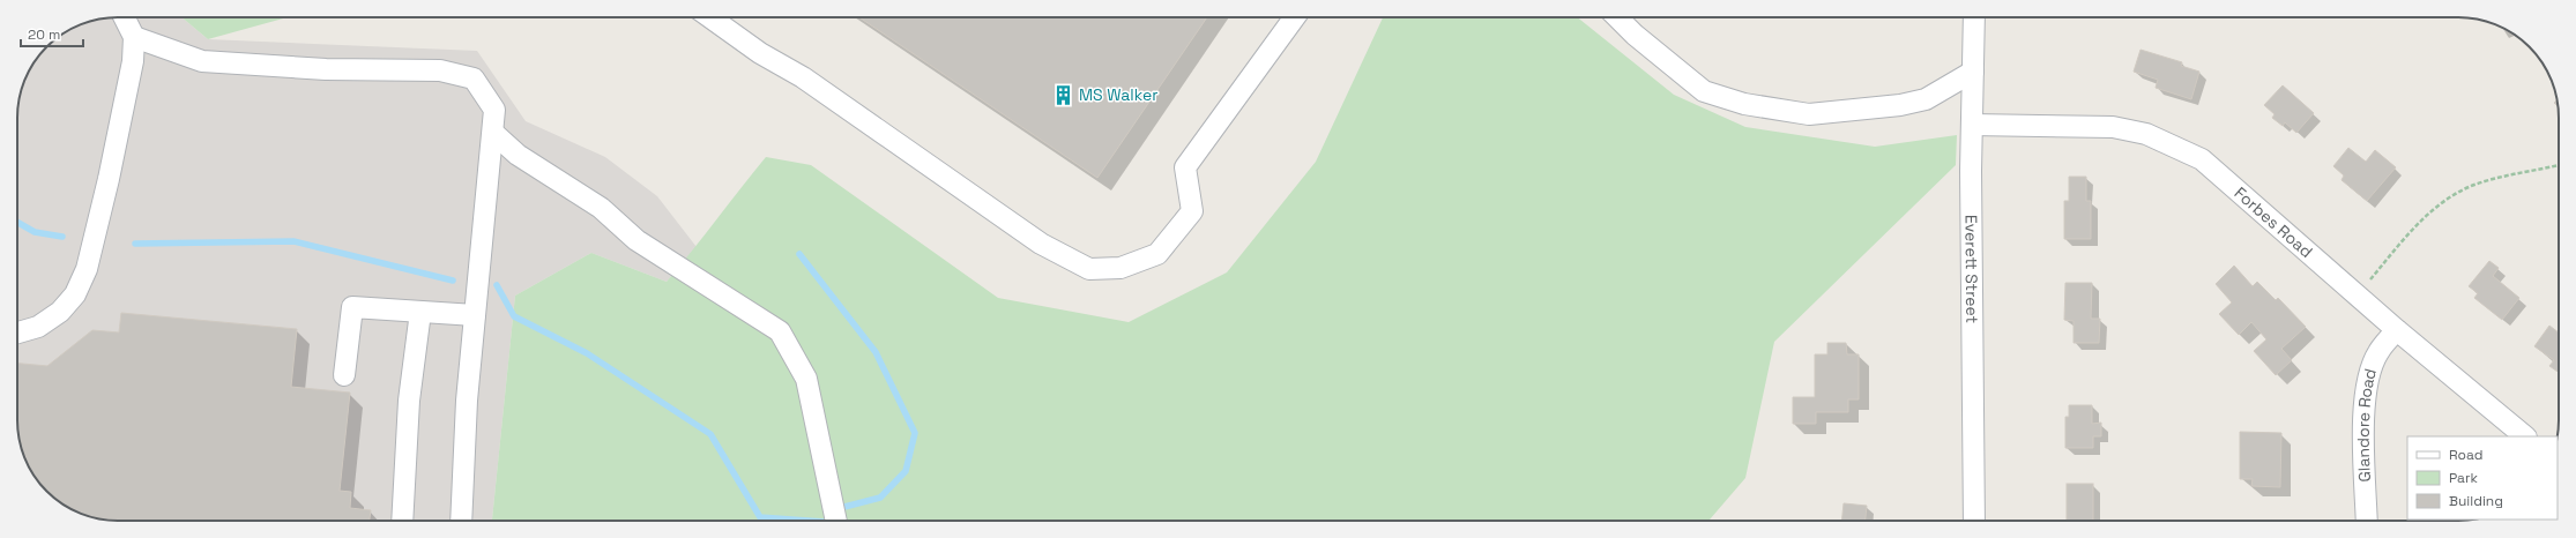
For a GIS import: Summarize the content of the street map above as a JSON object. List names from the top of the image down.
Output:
{
  "streets": {
    "street": ["Forbes Road", "Everett Street", "Glandore Road"]
  },
  "crossings": [
    ["Forbes Road", "Everett Street"],
    ["Forbes Road", "Glandore Road"]
  ],
  "places": {
    "building": ["MS Walker"]
  },
  "legend": ["Road", "Park", "Building"],
  "scale_bar": "20 m"
}
